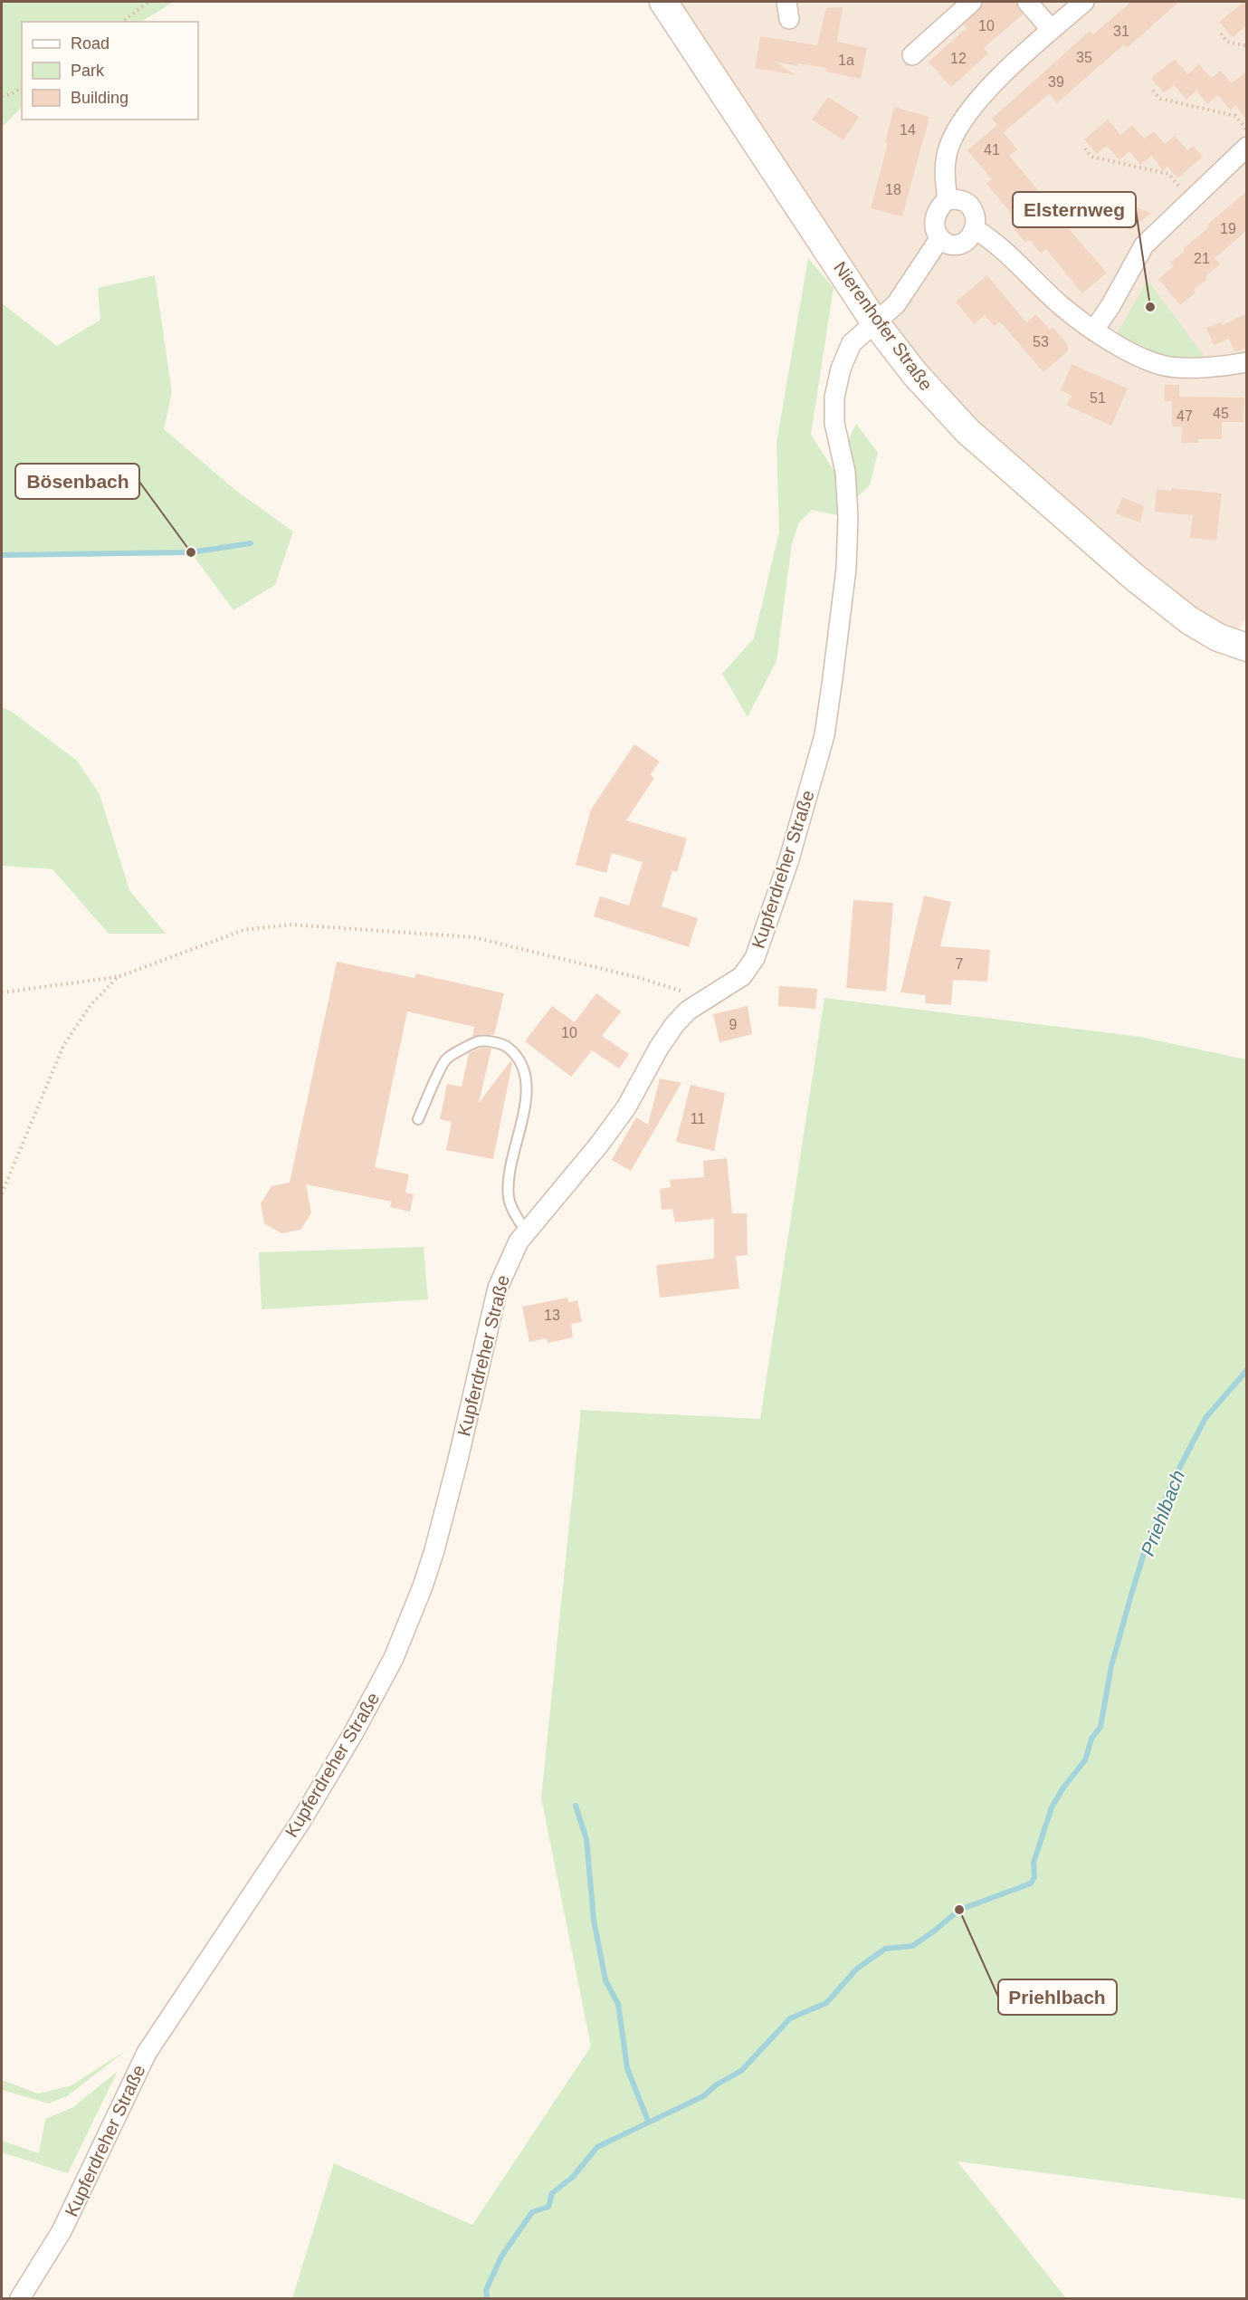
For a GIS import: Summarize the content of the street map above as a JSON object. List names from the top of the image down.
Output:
{
  "streets": {
    "street": ["Nierenhofer Straße", "Kupferdreher Straße"]
  },
  "crossings": [
    ["Nierenhofer Straße", "Kupferdreher Straße"]
  ],
  "water": ["Priehlbach"],
  "places": ["Elsternweg", "Bösenbach", "Priehlbach"],
  "house_numbers": [
    "10",
    "31",
    "35",
    "12",
    "1a",
    "39",
    "14",
    "41",
    "18",
    "19",
    "21",
    "53",
    "51",
    "45",
    "47",
    "7",
    "9",
    "10",
    "11",
    "13"
  ],
  "legend": ["Road", "Park", "Building"]
}
